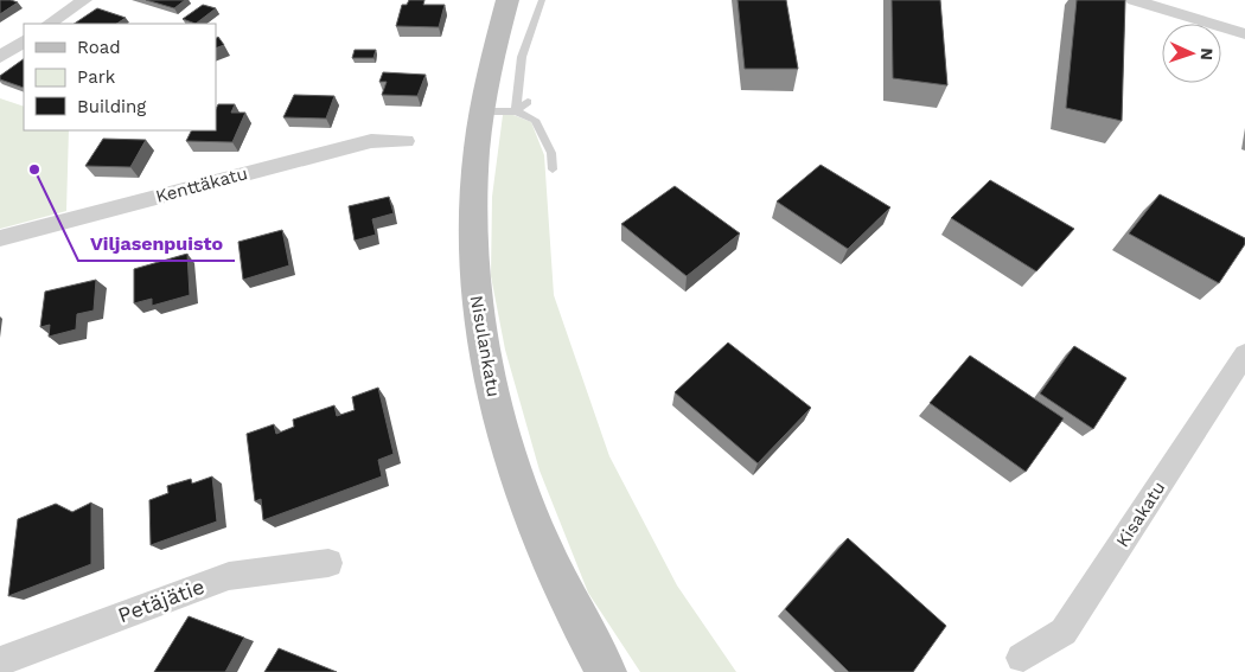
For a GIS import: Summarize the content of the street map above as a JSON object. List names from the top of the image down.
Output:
{
  "streets": {
    "main road": ["Nisulankatu"],
    "street": ["Kenttäkatu", "Kisakatu", "Petäjätie"]
  },
  "places": ["Viljasenpuisto"],
  "legend": ["Road", "Park", "Building"],
  "north": "right"
}
